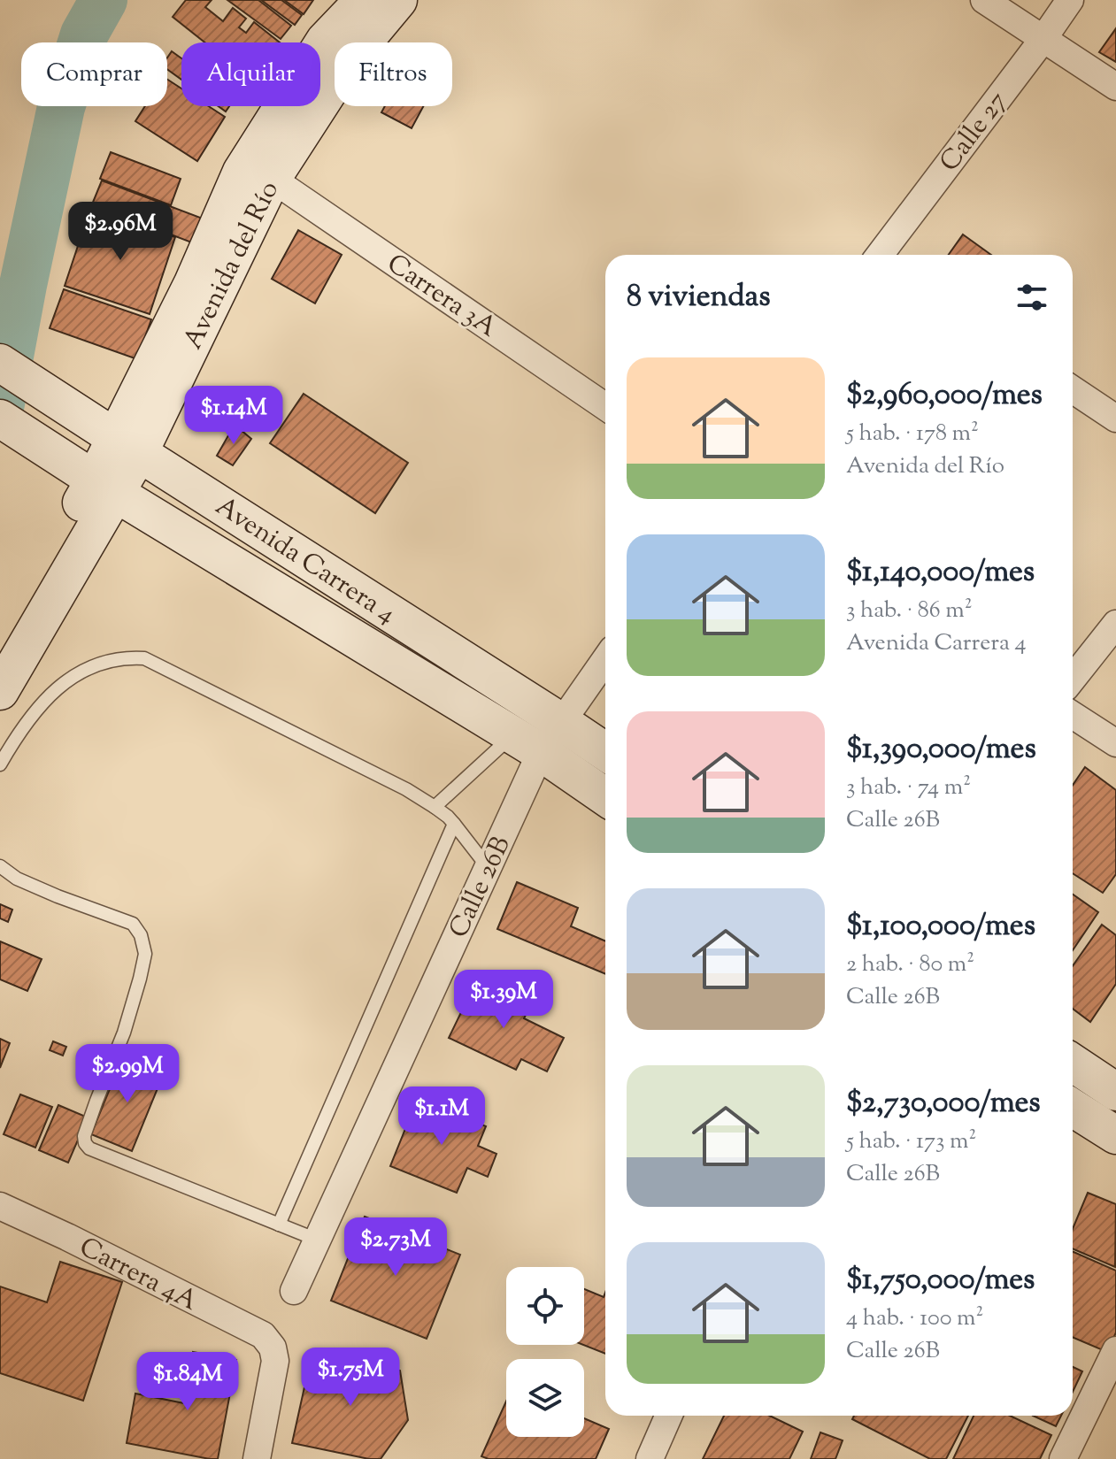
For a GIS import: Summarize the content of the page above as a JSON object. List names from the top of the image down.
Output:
{
  "streets": {
    "main road": ["Avenida del Río", "Avenida Carrera 4"],
    "street": [
      "Calle 27",
      "Carrera 3A",
      "Calle 26B",
      "Carrera 4A"
    ]
  },
  "crossings": [
    ["Avenida del Río", "Carrera 3A"],
    ["Avenida del Río", "Avenida Carrera 4"],
    ["Avenida Carrera 4", "Calle 26B"]
  ],
  "page": {
    "chip": ["Comprar", "Alquilar", "Filtros"],
    "price": [
      "$2.96M",
      "$1.14M",
      "$1.39M",
      "$2.99M",
      "$1.1M",
      "$2.73M",
      "$1.75M",
      "$1.84M"
    ],
    "heading": "8 viviendas",
    "list": [
      {
        "name": "$2,960,000/mes",
        "note": "5 hab. · 178 m² · Avenida del Río"
      },
      {
        "name": "$1,140,000/mes",
        "note": "3 hab. · 86 m² · Avenida Carrera 4"
      },
      {
        "name": "$1,390,000/mes",
        "note": "3 hab. · 74 m² · Calle 26B"
      },
      {
        "name": "$1,100,000/mes",
        "note": "2 hab. · 80 m² · Calle 26B"
      },
      {
        "name": "$2,730,000/mes",
        "note": "5 hab. · 173 m² · Calle 26B"
      },
      {
        "name": "$1,750,000/mes",
        "note": "4 hab. · 100 m² · Calle 26B"
      }
    ]
  }
}
